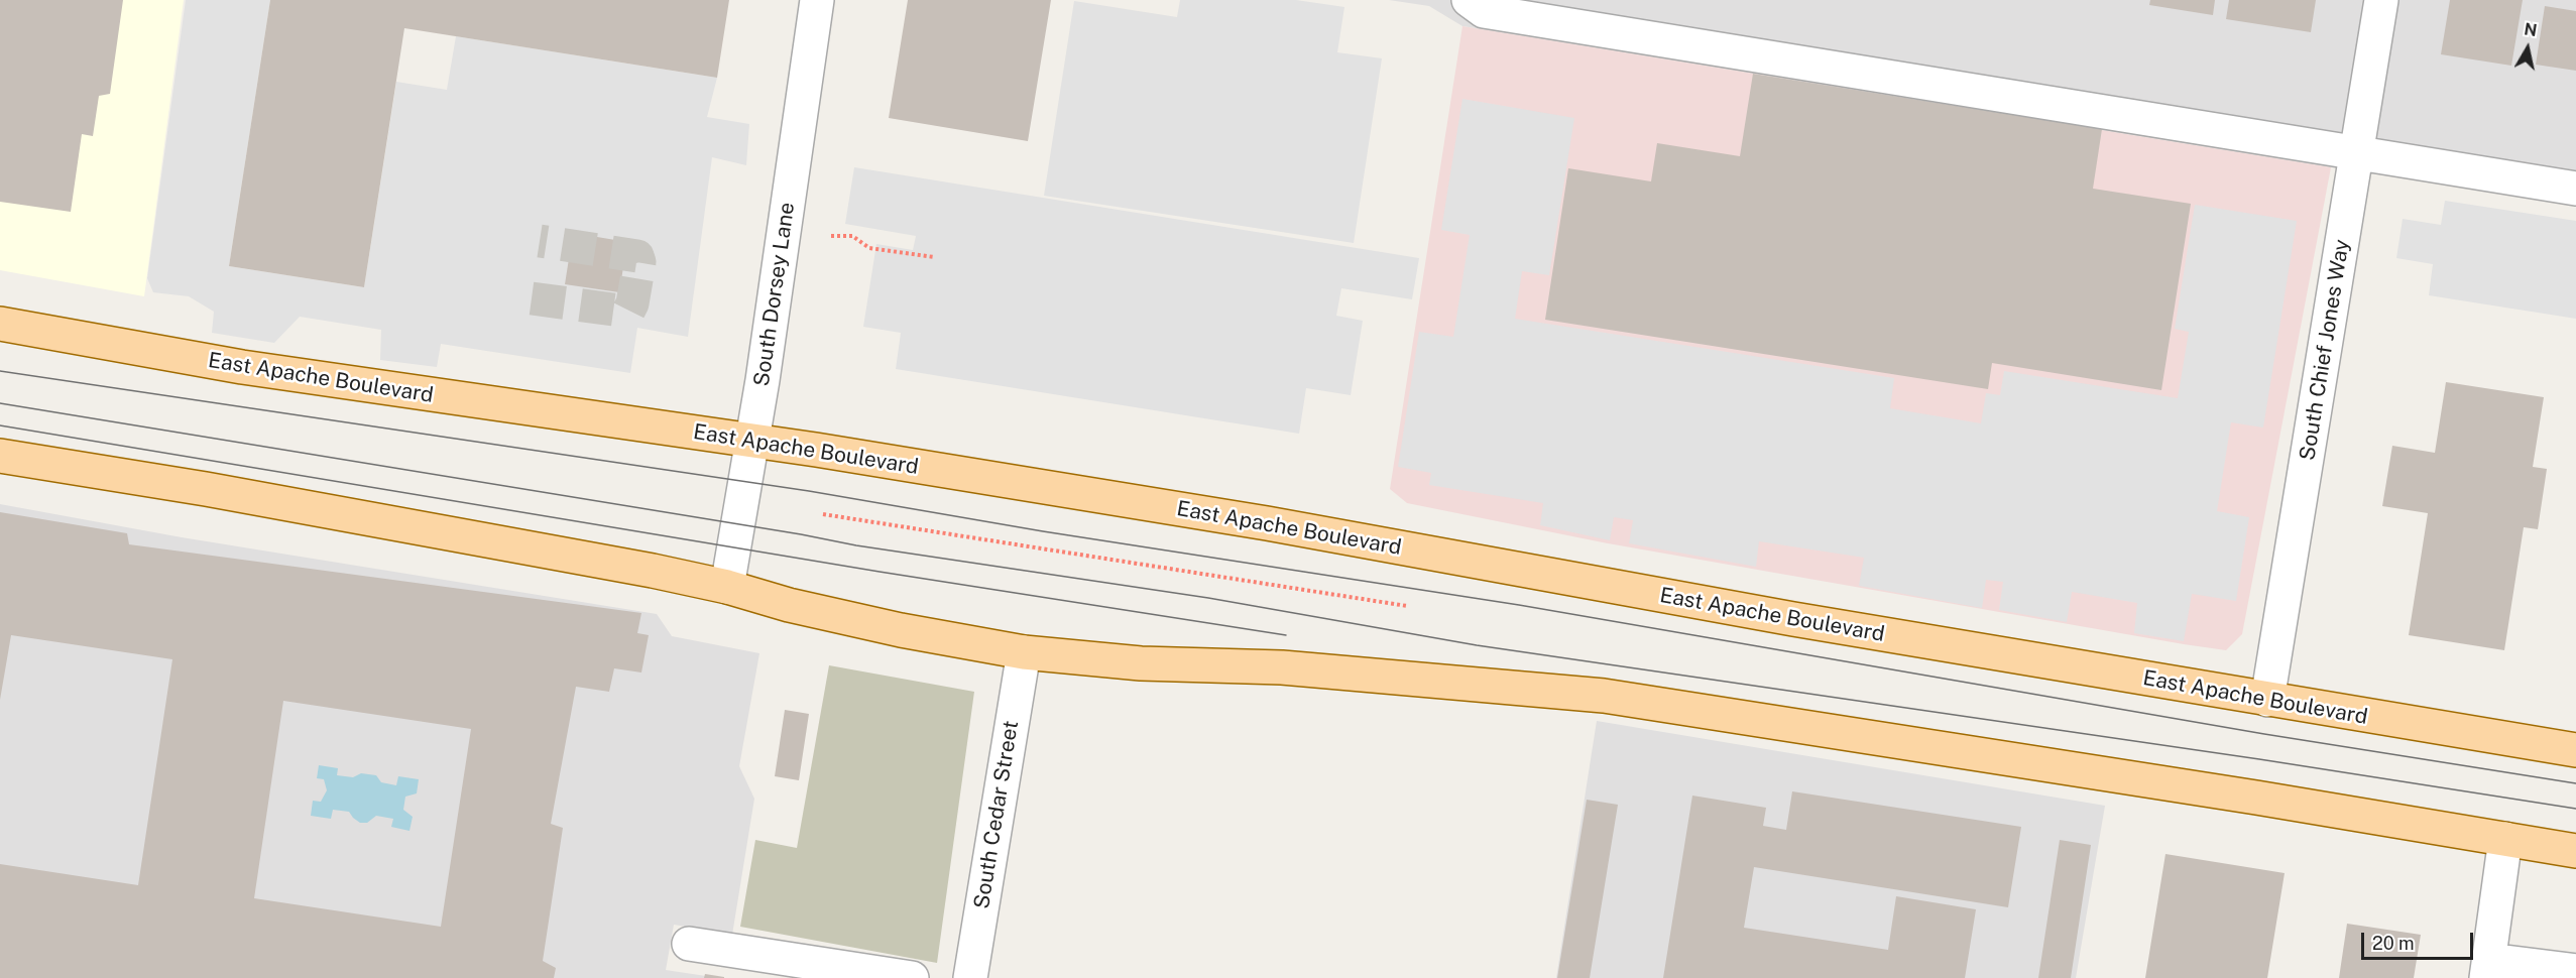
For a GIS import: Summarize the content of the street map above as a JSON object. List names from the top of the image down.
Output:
{
  "streets": {
    "main road": ["East Apache Boulevard"],
    "street": ["South Dorsey Lane", "South Chief Jones Way", "South Cedar Street"]
  },
  "crossings": [
    ["South Dorsey Lane", "East Apache Boulevard"],
    ["South Chief Jones Way", "East Apache Boulevard"]
  ],
  "scale_bar": "20 m",
  "north": "top"
}
